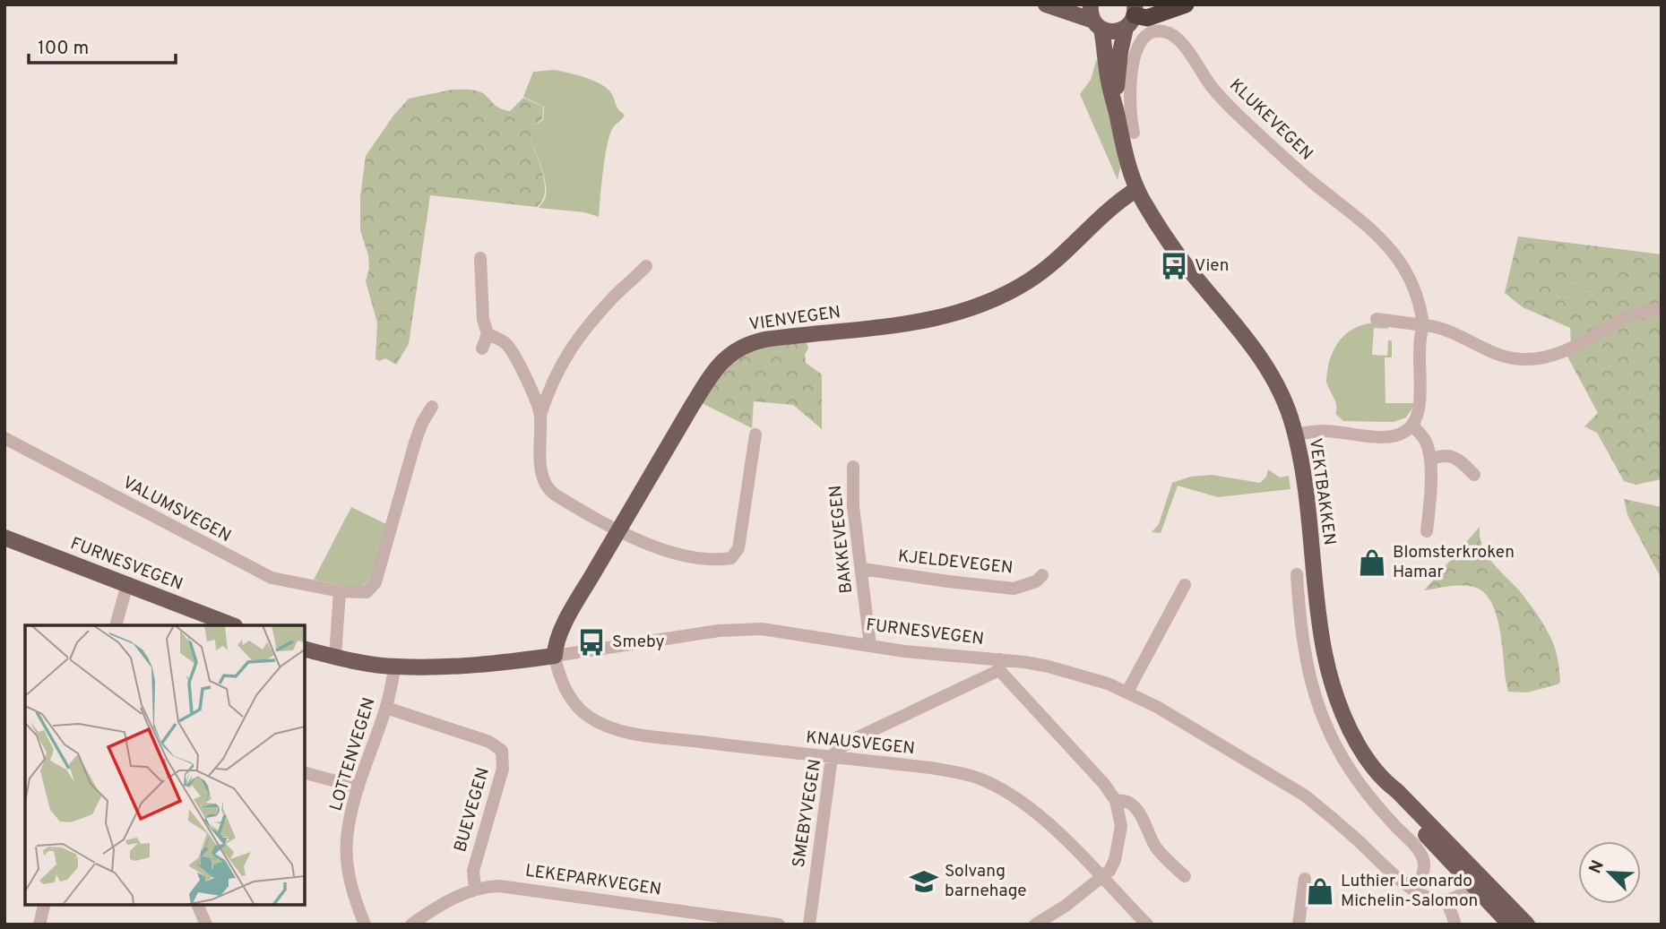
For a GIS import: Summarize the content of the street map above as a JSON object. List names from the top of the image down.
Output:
{
  "streets": {
    "main road": ["VIENVEGEN", "VEKTBAKKEN", "FURNESVEGEN"],
    "street": [
      "KLUKEVEGEN",
      "VALUMSVEGEN",
      "BAKKEVEGEN",
      "KJELDEVEGEN",
      "KNAUSVEGEN",
      "LOTTENVEGEN",
      "BUEVEGEN",
      "SMEBYVEGEN",
      "LEKEPARKVEGEN"
    ]
  },
  "crossings": [
    ["VIENVEGEN", "VEKTBAKKEN"],
    ["VIENVEGEN", "FURNESVEGEN"],
    ["VIENVEGEN", "KNAUSVEGEN"],
    ["BAKKEVEGEN", "KJELDEVEGEN"],
    ["BAKKEVEGEN", "FURNESVEGEN"],
    ["FURNESVEGEN", "KNAUSVEGEN"],
    ["FURNESVEGEN", "LOTTENVEGEN"],
    ["FURNESVEGEN", "SMEBYVEGEN"],
    ["KNAUSVEGEN", "SMEBYVEGEN"],
    ["LOTTENVEGEN", "BUEVEGEN"],
    ["BUEVEGEN", "LEKEPARKVEGEN"]
  ],
  "places": {
    "bus stop": ["Vien", "Smeby"],
    "shop": ["Blomsterkroken Hamar", "Luthier Leonardo Michelin-Salomon"],
    "school or university": ["Solvang barnehage"]
  },
  "scale_bar": "100 m",
  "north": "top left"
}
